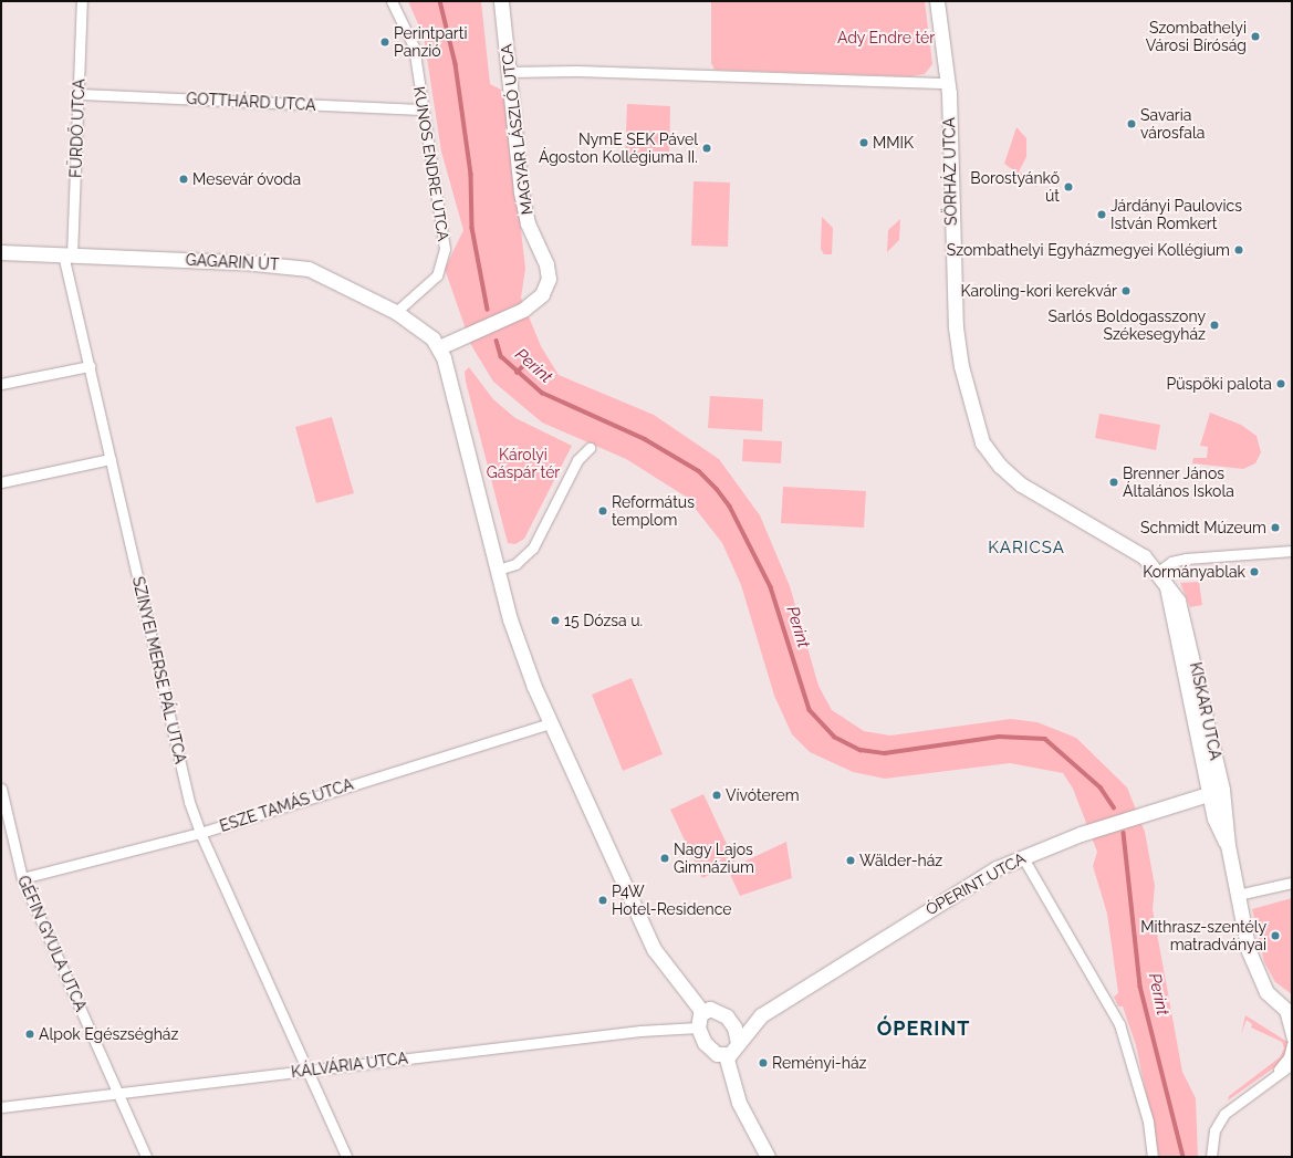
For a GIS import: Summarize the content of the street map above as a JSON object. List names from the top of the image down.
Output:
{
  "streets": {
    "street": [
      "GOTTHÁRD UTCA",
      "FÜRDŐ UTCA",
      "MAGYAR LÁSZLÓ UTCA",
      "KUNOS ENDRE UTCA",
      "SÖRHÁZ UTCA",
      "GAGARIN ÚT",
      "SZINYEI MERSE PÁL UTCA",
      "KISKAR UTCA",
      "ESZE TAMÁS UTCA",
      "ÓPERINT UTCA",
      "GÉFIN GYULA UTCA",
      "KÁLVÁRIA UTCA"
    ]
  },
  "crossings": [
    ["GOTTHÁRD UTCA", "FÜRDŐ UTCA"],
    ["GOTTHÁRD UTCA", "KUNOS ENDRE UTCA"],
    ["FÜRDŐ UTCA", "GAGARIN ÚT"],
    ["FÜRDŐ UTCA", "SZINYEI MERSE PÁL UTCA"],
    ["MAGYAR LÁSZLÓ UTCA", "GAGARIN ÚT"],
    ["KUNOS ENDRE UTCA", "GAGARIN ÚT"],
    ["SÖRHÁZ UTCA", "KISKAR UTCA"],
    ["GAGARIN ÚT", "SZINYEI MERSE PÁL UTCA"],
    ["SZINYEI MERSE PÁL UTCA", "ESZE TAMÁS UTCA"],
    ["SZINYEI MERSE PÁL UTCA", "KÁLVÁRIA UTCA"],
    ["KISKAR UTCA", "ÓPERINT UTCA"],
    ["ESZE TAMÁS UTCA", "GÉFIN GYULA UTCA"],
    ["ÓPERINT UTCA", "KÁLVÁRIA UTCA"],
    ["GÉFIN GYULA UTCA", "KÁLVÁRIA UTCA"]
  ],
  "districts": ["KARICSA", "ÓPERINT"],
  "water": ["Perint"],
  "parks": ["Ady Endre tér", "Károlyi Gáspár tér"],
  "places": [
    "Szombathelyi Városi Bíróság",
    "Perintparti Panzió",
    "Savaria városfala",
    "MMIK",
    "NymE SEK Pável Ágoston Kollégiuma II.",
    "Mesevár óvoda",
    "Borostyánkő út",
    "Járdányi Paulovics István Romkert",
    "Szombathelyi Egyházmegyei Kollégium",
    "Karoling-kori kerekvár",
    "Sarlós Boldogasszony Székesegyház",
    "Püspöki palota",
    "Brenner János Általános Iskola",
    "Református templom",
    "Schmidt Múzeum",
    "Kormányablak",
    "15 Dózsa u.",
    "Vívóterem",
    "Nagy Lajos Gimnázium",
    "Wälder-ház",
    "P4W Hotel-Residence",
    "Mithrasz-szentély matradványai",
    "Alpok Egészségház",
    "Reményi-ház"
  ]
}
